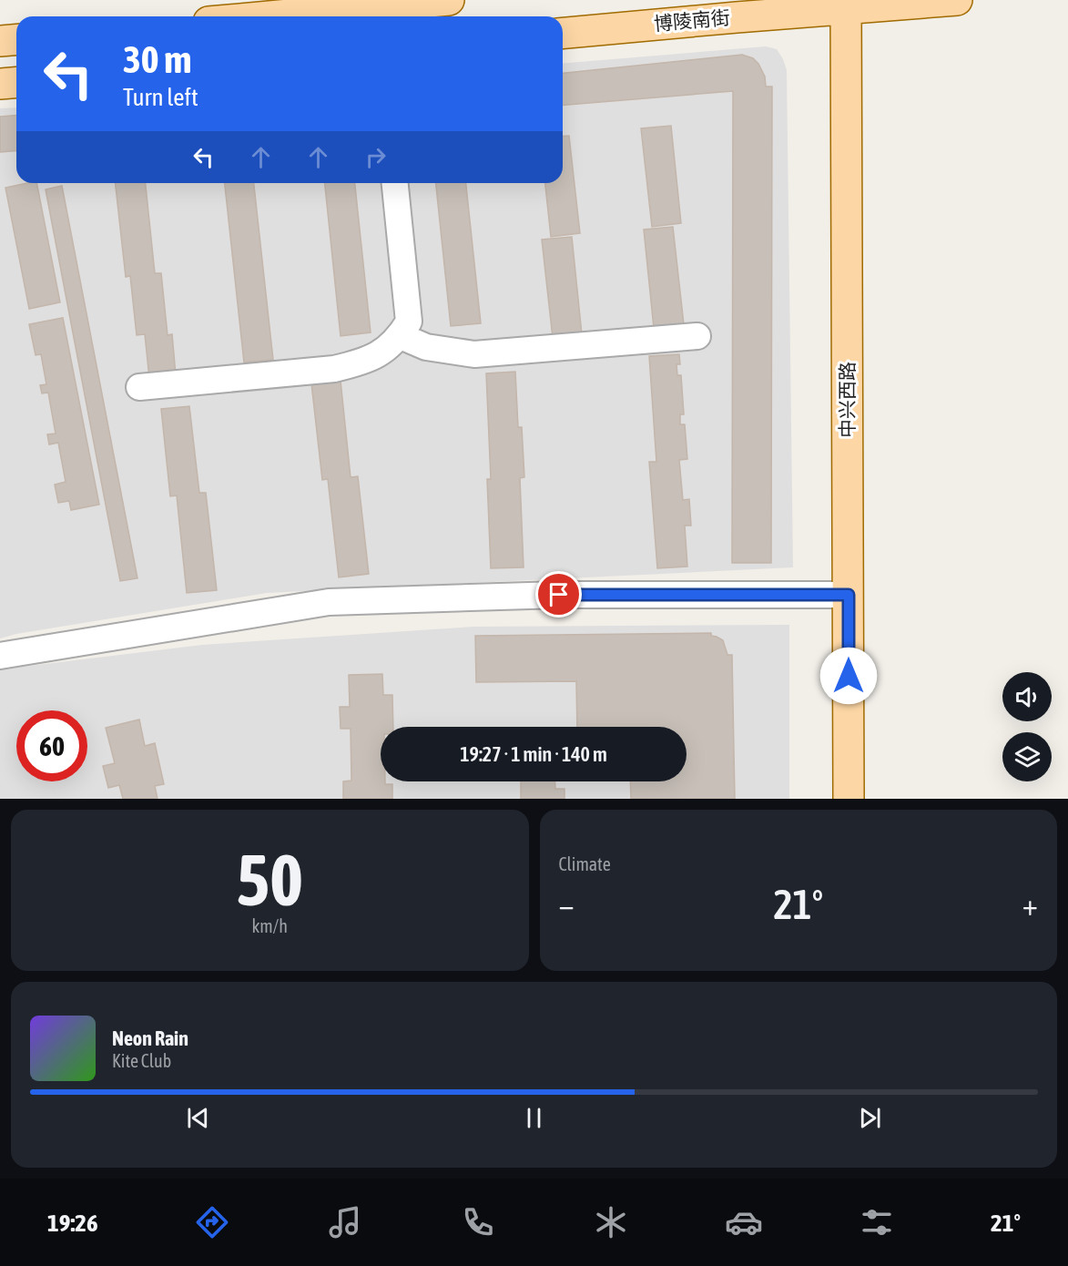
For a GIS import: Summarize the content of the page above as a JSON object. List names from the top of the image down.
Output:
{
  "streets": {
    "main road": ["博陵南街", "中兴西路"]
  },
  "crossings": [
    ["博陵南街", "中兴西路"]
  ],
  "page": {
    "turn": ["30 m", "Turn left"],
    "limit": "60",
    "trip": "19:27 · 1 min · 140 m",
    "tile": [
      ["50", "km/h"],
      "Climate"
    ],
    "heat": ["−", "21°", "+"],
    "song": ["Neon Rain", "Kite Club"],
    "tabs": ["19:26", "21°"]
  }
}
